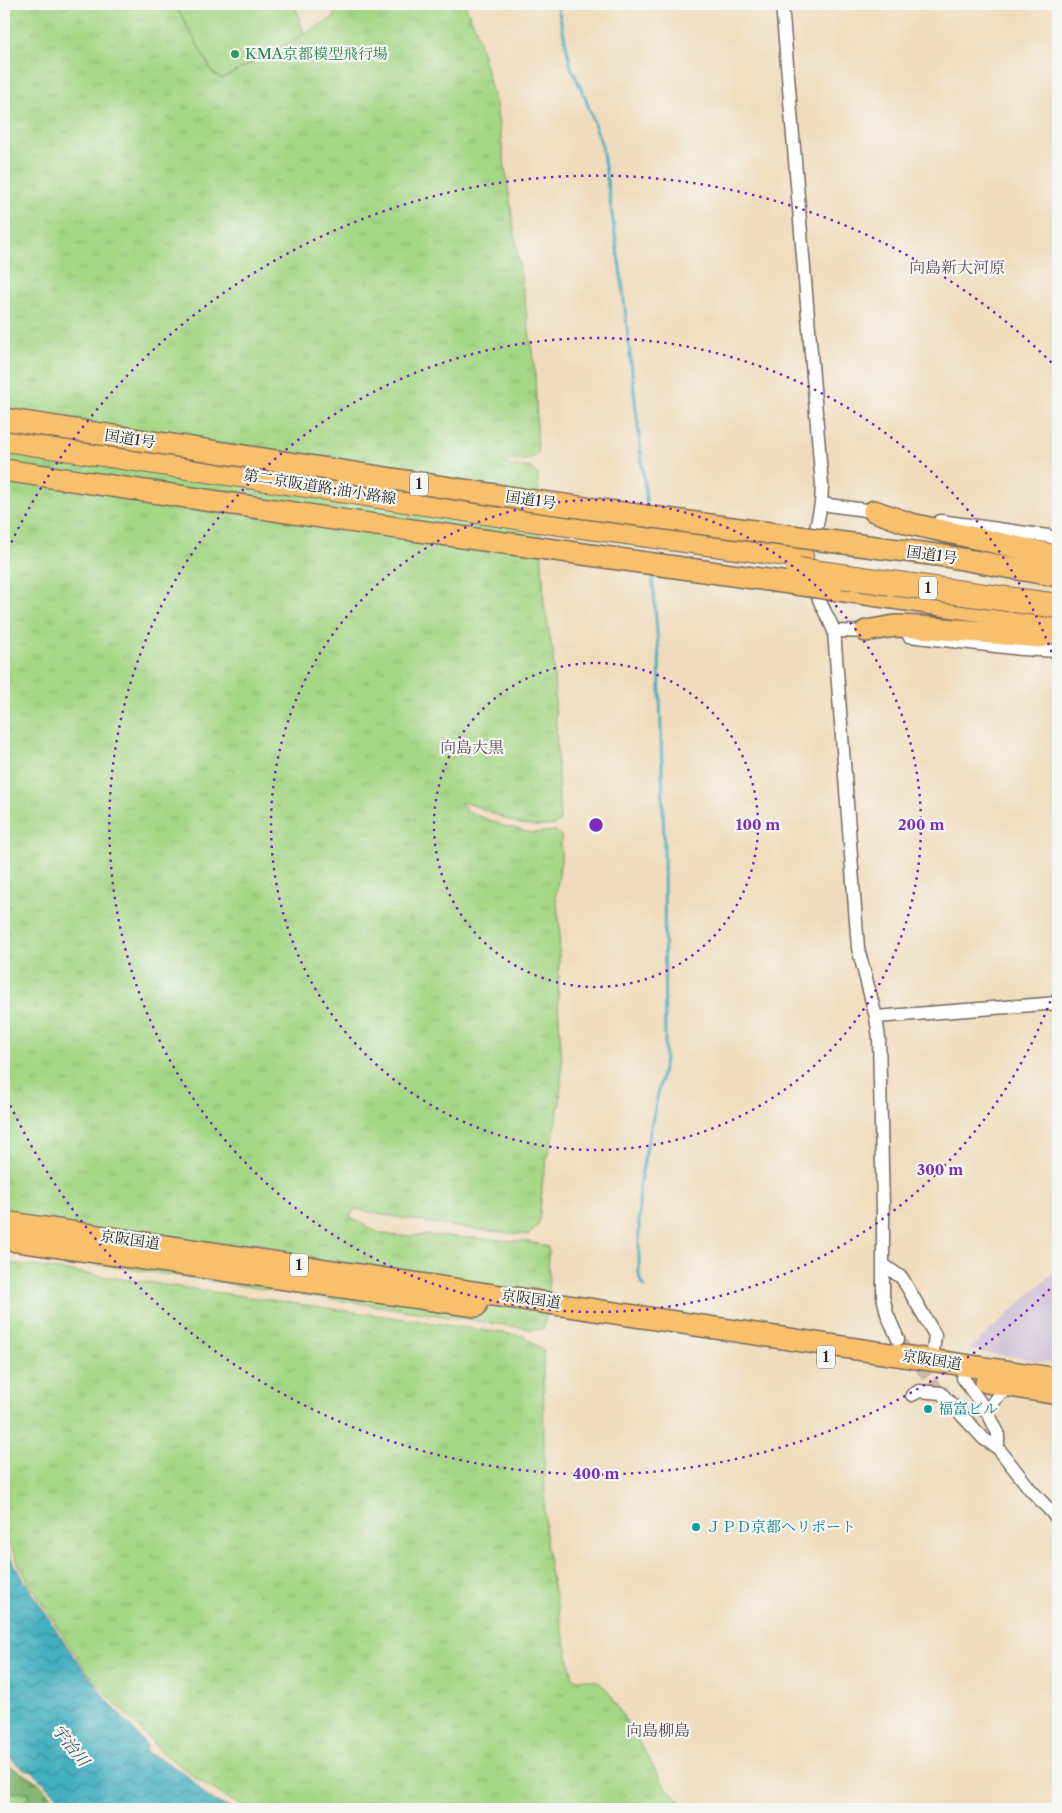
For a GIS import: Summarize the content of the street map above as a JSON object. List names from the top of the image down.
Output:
{
  "streets": {
    "highway": [
      "国道1号",
      "1",
      "第二京阪道路;油小路線",
      "京阪国道"
    ]
  },
  "crossings": [
    ["1", "第二京阪道路;油小路線"]
  ],
  "districts": ["向島新大河原", "向島大黒", "向島柳島"],
  "water": ["宇治川"],
  "places": ["KMA京都模型飛行場", "福富ビル", "ＪＰＤ京都ヘリポート"],
  "rings": [
    "100 m",
    "200 m",
    "300 m",
    "400 m"
  ]
}
